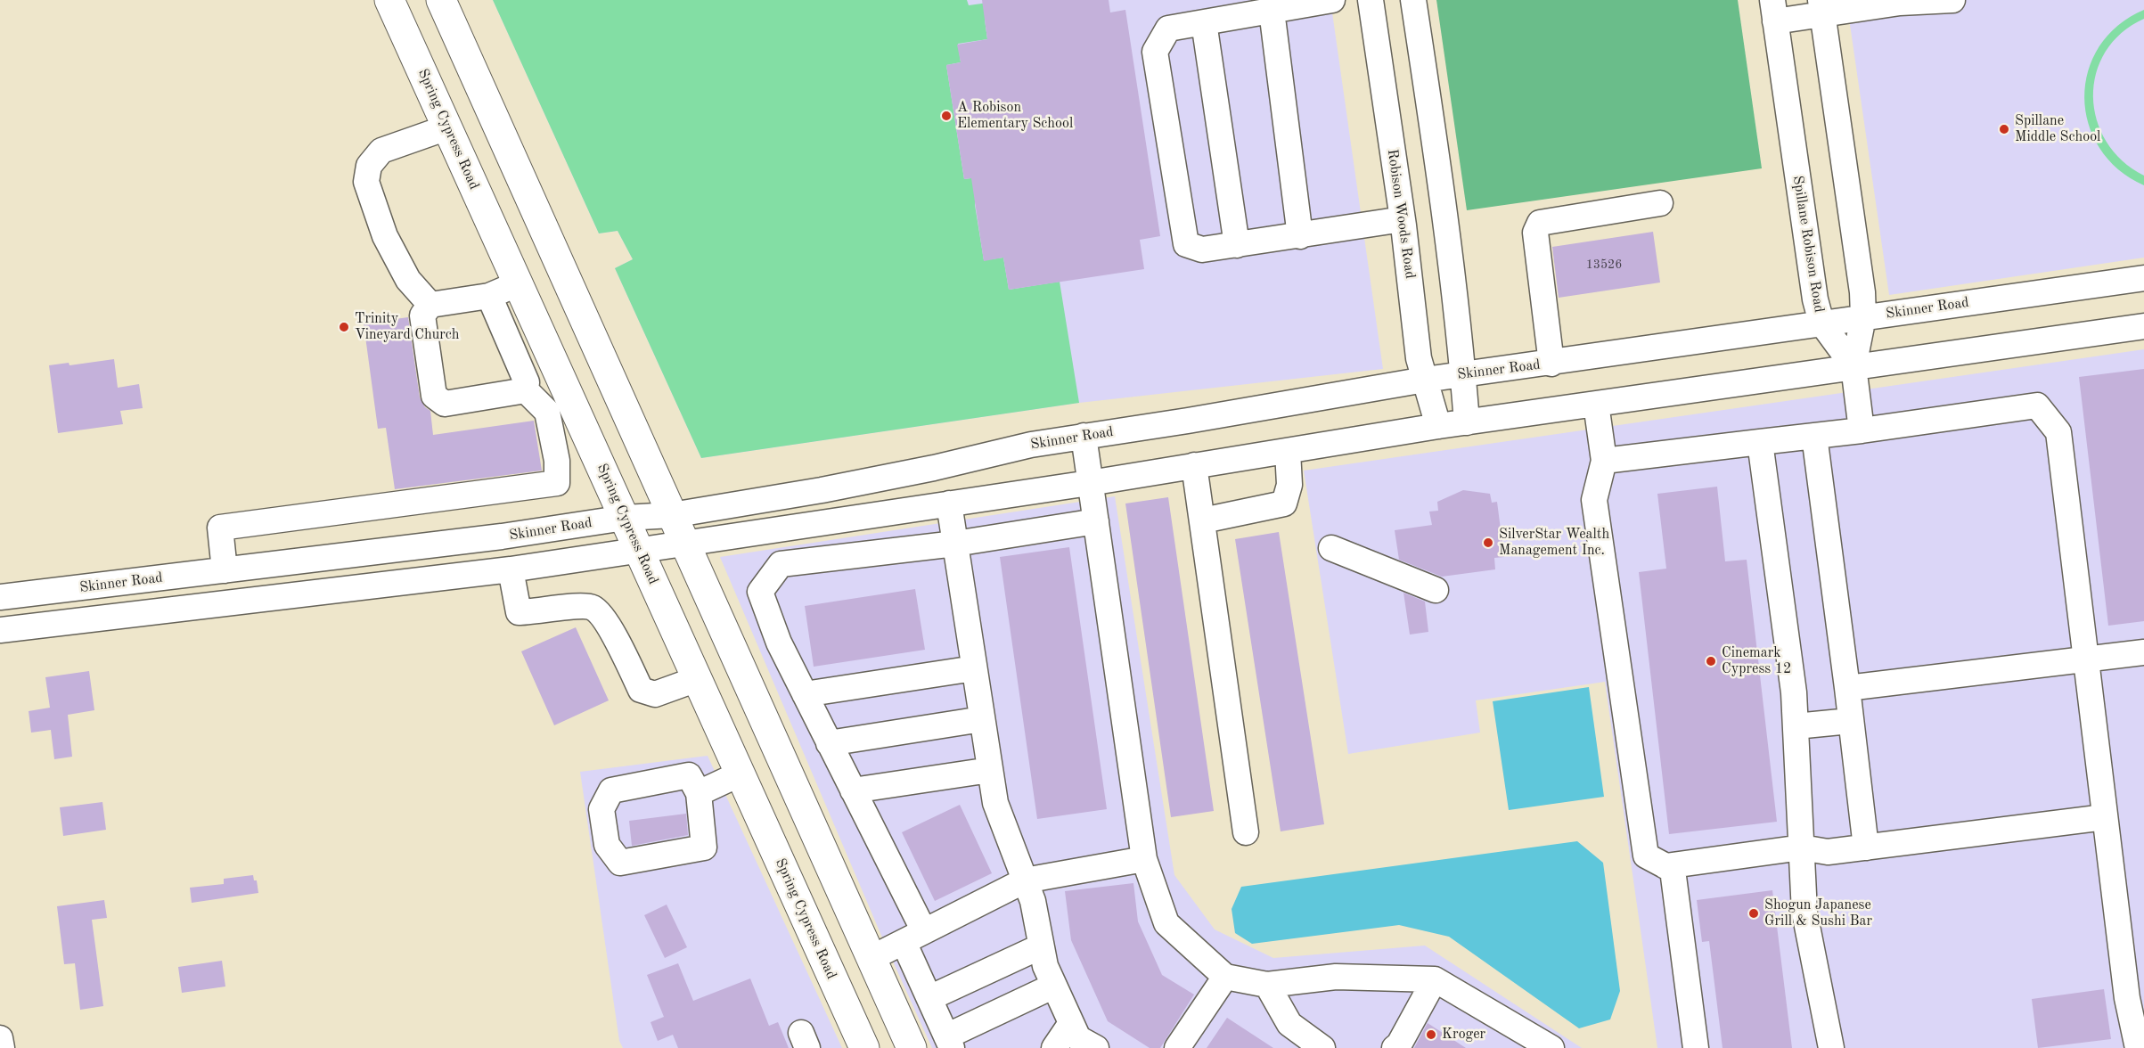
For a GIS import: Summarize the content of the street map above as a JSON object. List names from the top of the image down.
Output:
{
  "streets": {
    "main road": ["Spring Cypress Road"],
    "street": ["Robison Woods Road", "Spillane Robison Road", "Skinner Road"]
  },
  "crossings": [
    ["Spring Cypress Road", "Skinner Road"],
    ["Robison Woods Road", "Skinner Road"],
    ["Spillane Robison Road", "Skinner Road"]
  ],
  "places": [
    "A Robison Elementary School",
    "Spillane Middle School",
    "Trinity Vineyard Church",
    "SilverStar Wealth Management Inc.",
    "Cinemark Cypress 12",
    "Shogun Japanese Grill & Sushi Bar",
    "Kroger"
  ],
  "house_numbers": ["13526"]
}
